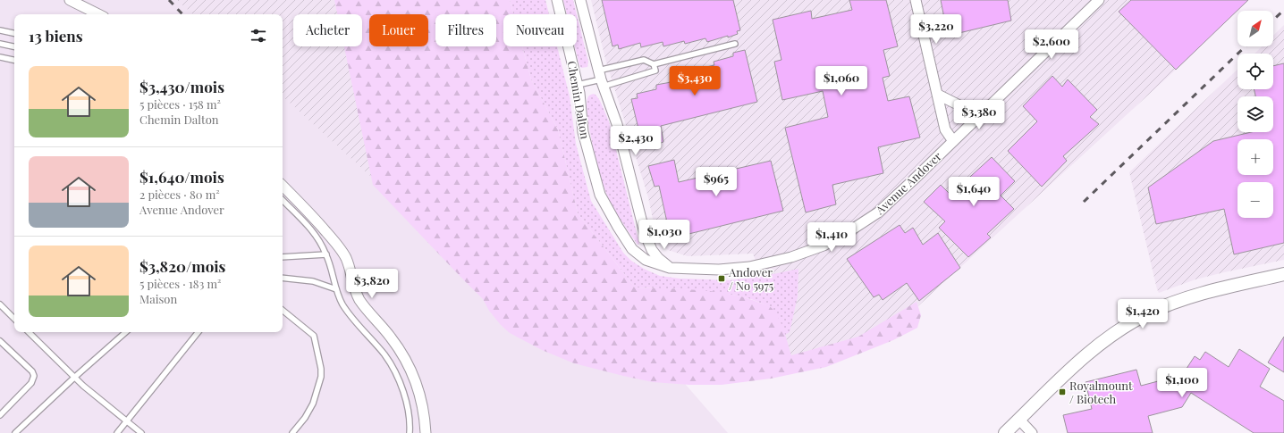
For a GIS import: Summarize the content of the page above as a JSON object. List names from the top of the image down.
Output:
{
  "streets": {
    "street": ["Chemin Dalton", "Avenue Andover"]
  },
  "crossings": [
    ["Chemin Dalton", "Avenue Andover"]
  ],
  "places": {
    "transit": ["Andover / No 5975", "Royalmount / Biotech"]
  },
  "north": "top right",
  "page": {
    "map_buttons": ["+", "−"],
    "price": [
      "$3,220",
      "$2,600",
      "$3,430",
      "$1,060",
      "$3,380",
      "$2,430",
      "$965",
      "$1,640",
      "$1,030",
      "$1,410",
      "$3,820",
      "$1,420",
      "$1,100"
    ],
    "chip": [
      "Acheter",
      "Louer",
      "Filtres",
      "Nouveau"
    ],
    "heading": "13 biens",
    "list": [
      {
        "name": "$3,430/mois",
        "note": "5 pièces · 158 m² · Chemin Dalton"
      },
      {
        "name": "$1,640/mois",
        "note": "2 pièces · 80 m² · Avenue Andover"
      },
      {
        "name": "$3,820/mois",
        "note": "5 pièces · 183 m² · Maison"
      }
    ]
  }
}
